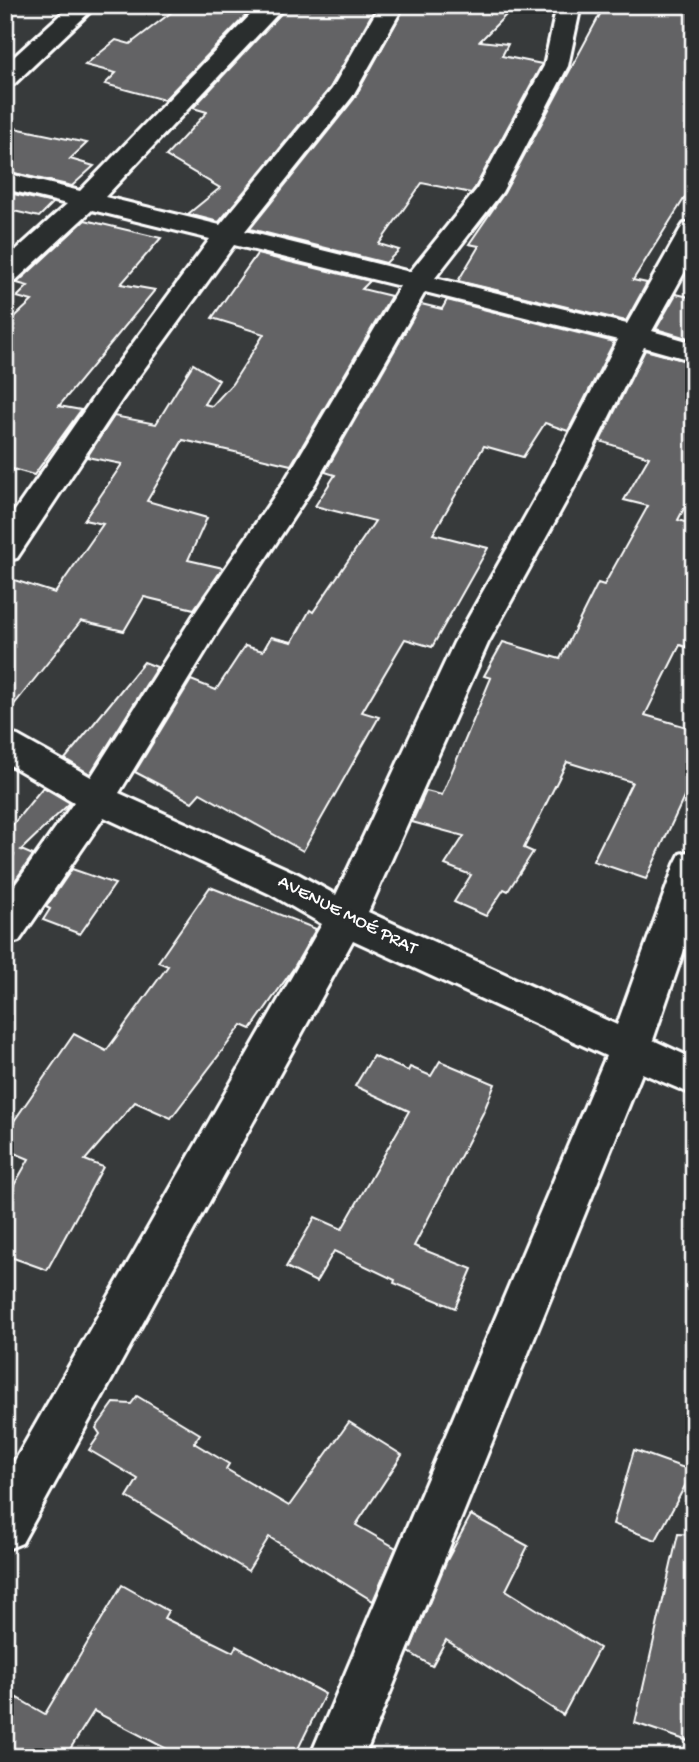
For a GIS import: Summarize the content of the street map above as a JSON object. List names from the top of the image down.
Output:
{
  "streets": {
    "street": ["AVENUE MOÉ PRAT"]
  }
}
